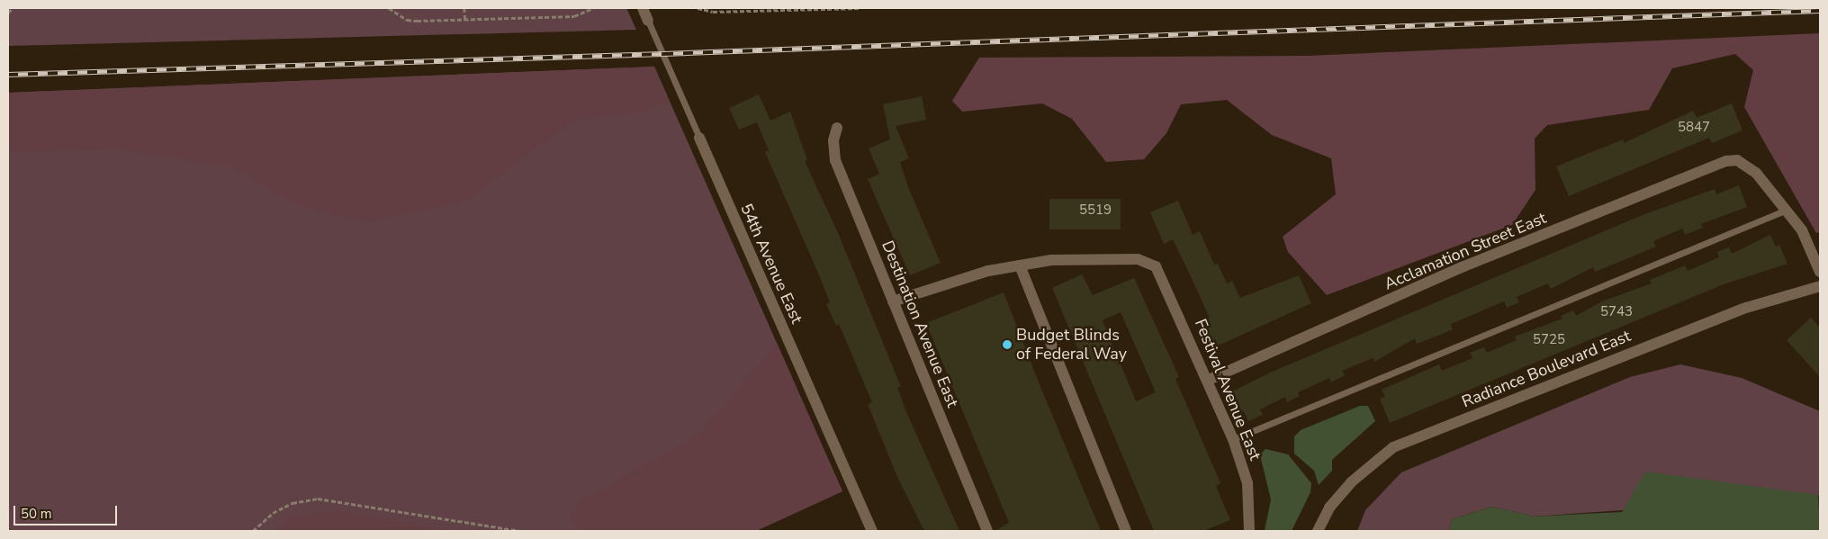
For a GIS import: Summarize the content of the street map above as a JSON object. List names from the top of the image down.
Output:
{
  "streets": {
    "street": [
      "Acclamation Street East",
      "54th Avenue East",
      "Destination Avenue East",
      "Radiance Boulevard East",
      "Festival Avenue East"
    ]
  },
  "crossings": [
    ["Acclamation Street East", "Festival Avenue East"]
  ],
  "places": ["Budget Blinds of Federal Way"],
  "house_numbers": [
    "5847",
    "5519",
    "5743",
    "5725"
  ],
  "scale_bar": "50 m"
}
